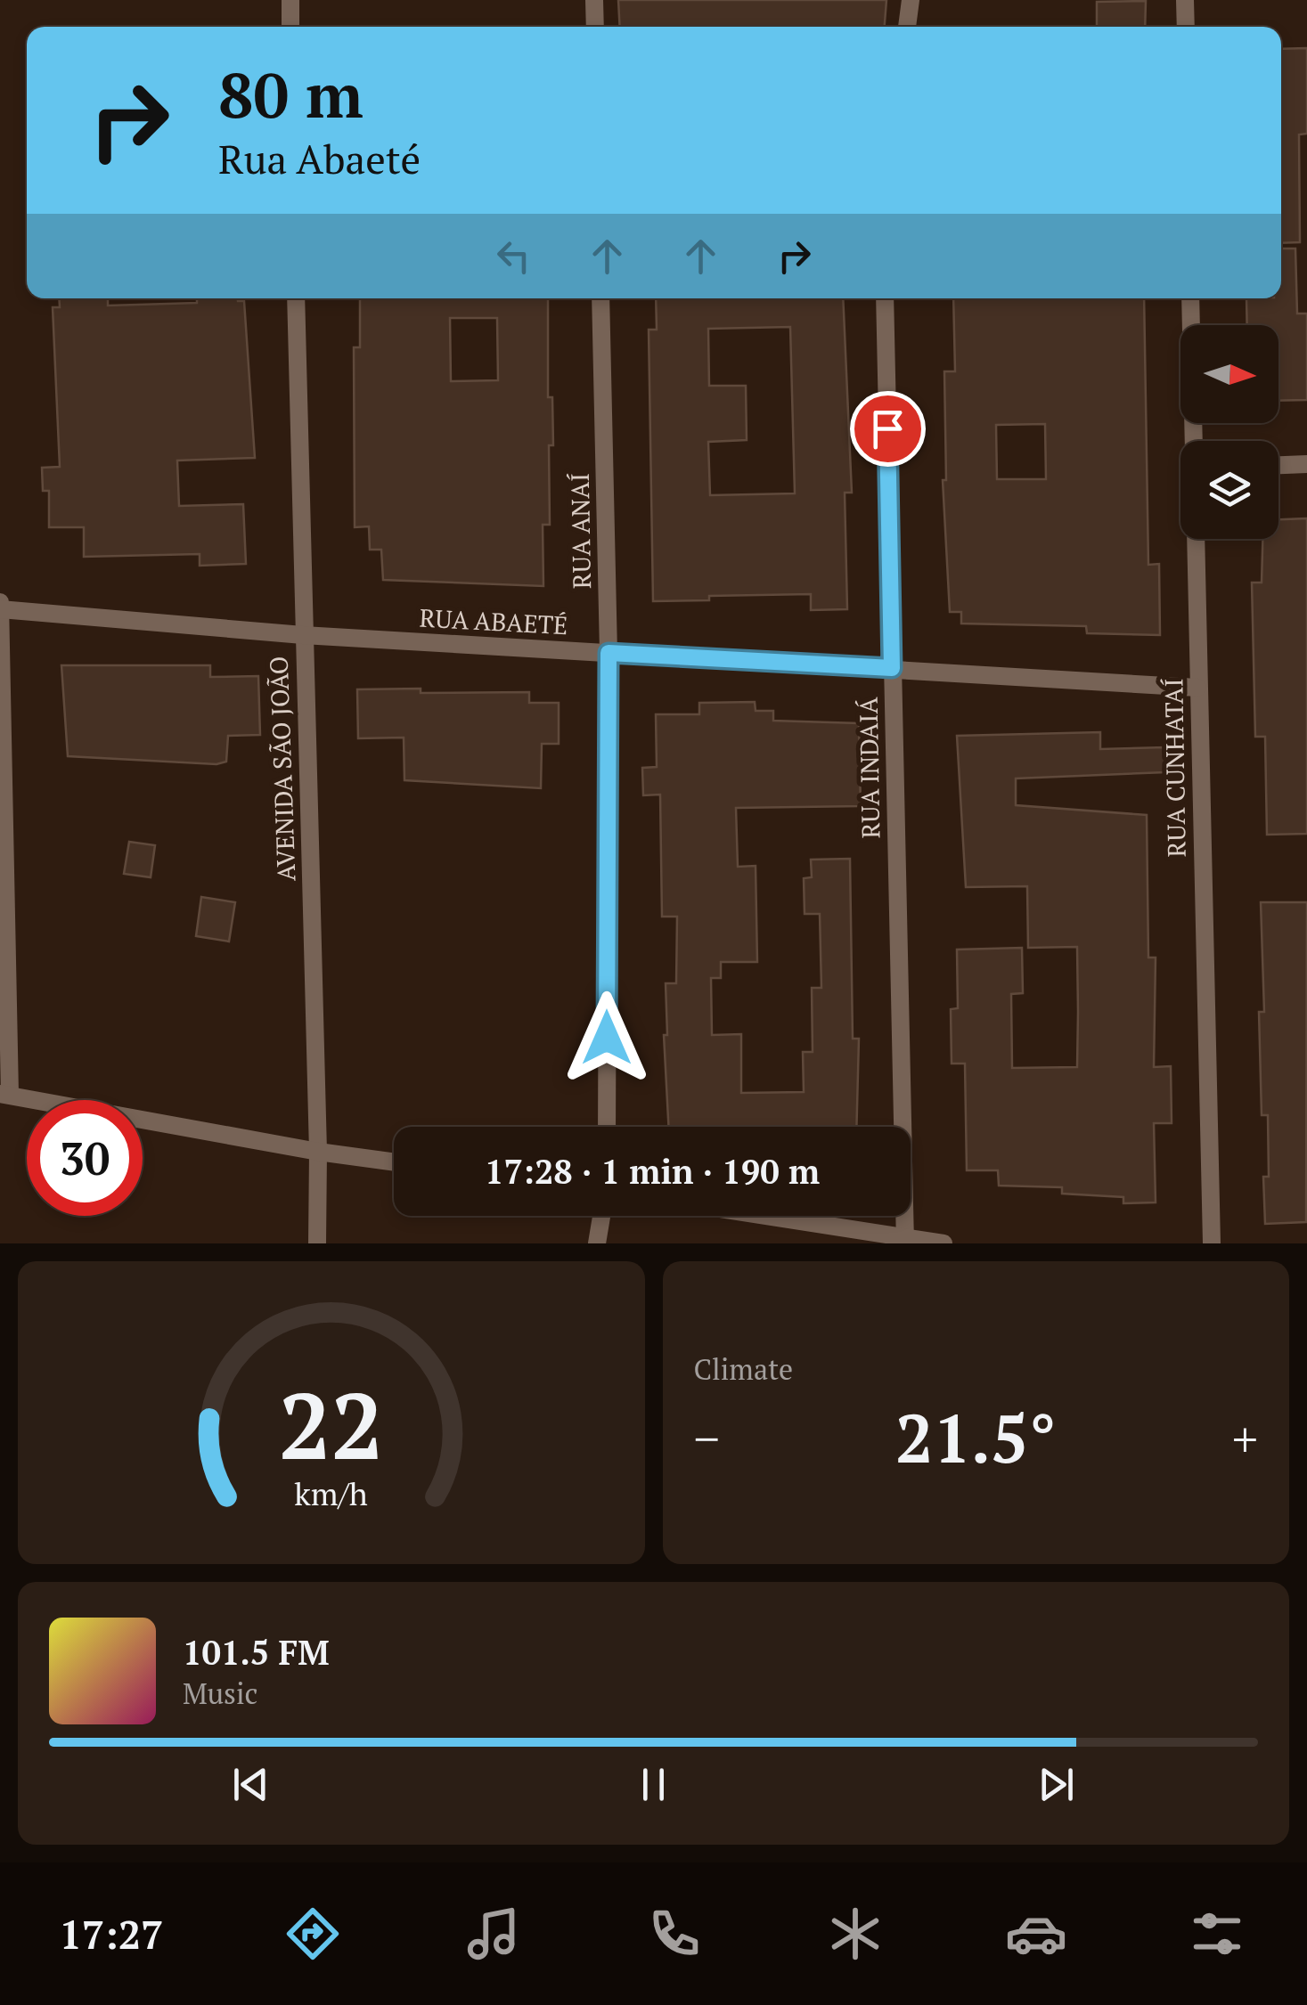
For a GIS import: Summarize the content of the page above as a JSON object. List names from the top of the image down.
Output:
{
  "streets": {
    "street": [
      "RUA ANAÍ",
      "RUA ABAETÉ",
      "RUA INDAIÁ",
      "RUA CUNHATAÍ",
      "AVENIDA SÃO JOÃO"
    ]
  },
  "crossings": [
    ["RUA ANAÍ", "RUA ABAETÉ"],
    ["RUA ABAETÉ", "RUA INDAIÁ"],
    ["RUA ABAETÉ", "RUA CUNHATAÍ"],
    ["RUA ABAETÉ", "AVENIDA SÃO JOÃO"]
  ],
  "north": "right",
  "page": {
    "turn": ["80 m", "Rua Abaeté"],
    "limit": "30",
    "trip": "17:28 · 1 min · 190 m",
    "tile": "Climate",
    "heat": ["−", "21.5°", "+"],
    "song": ["101.5 FM", "Music"],
    "tabs": "17:27",
    "gauge": ["22", "km/h"]
  }
}
